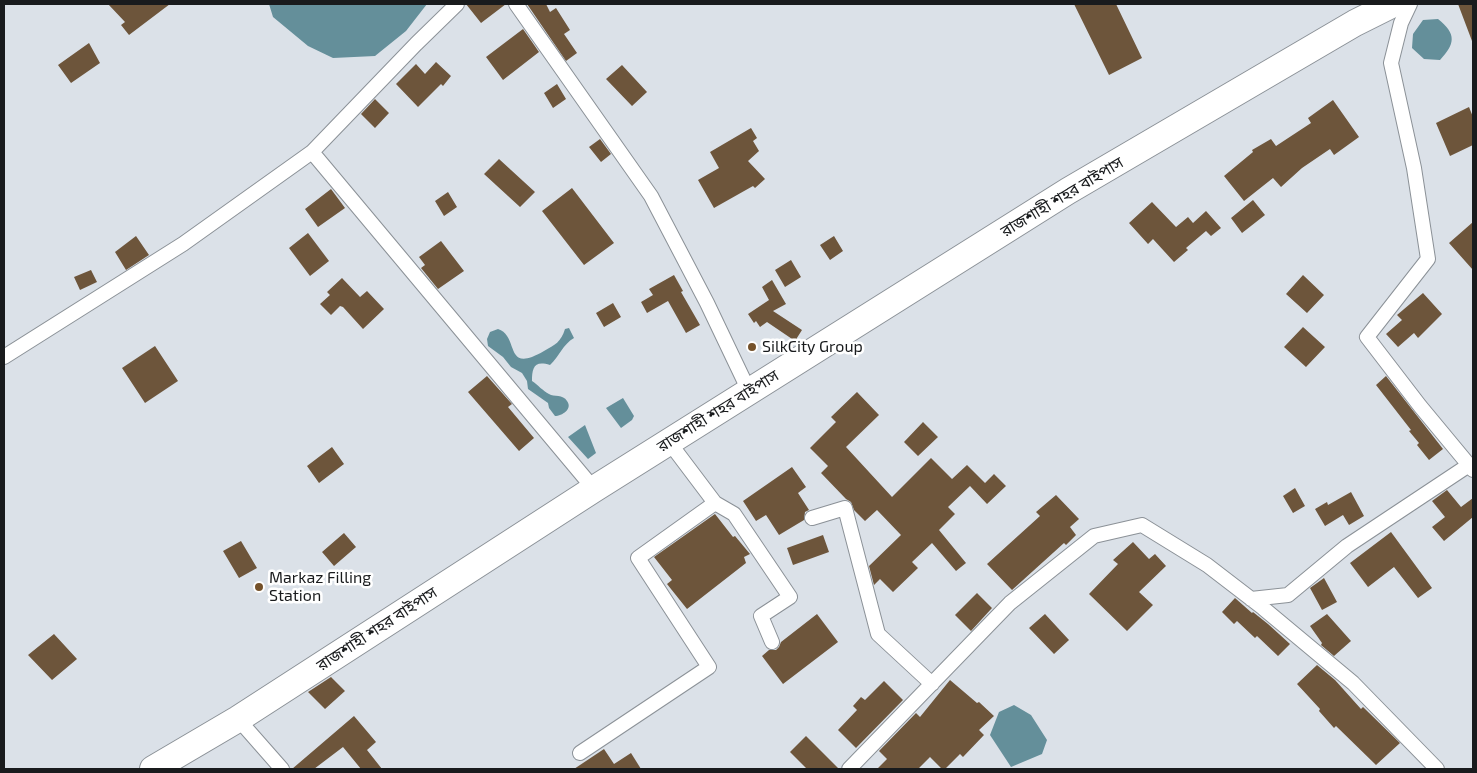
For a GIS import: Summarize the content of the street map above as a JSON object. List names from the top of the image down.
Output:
{
  "streets": {
    "highway": ["রাজশাহী শহর বাইপাস"]
  },
  "places": ["SilkCity Group", "Markaz Filling Station"]
}
